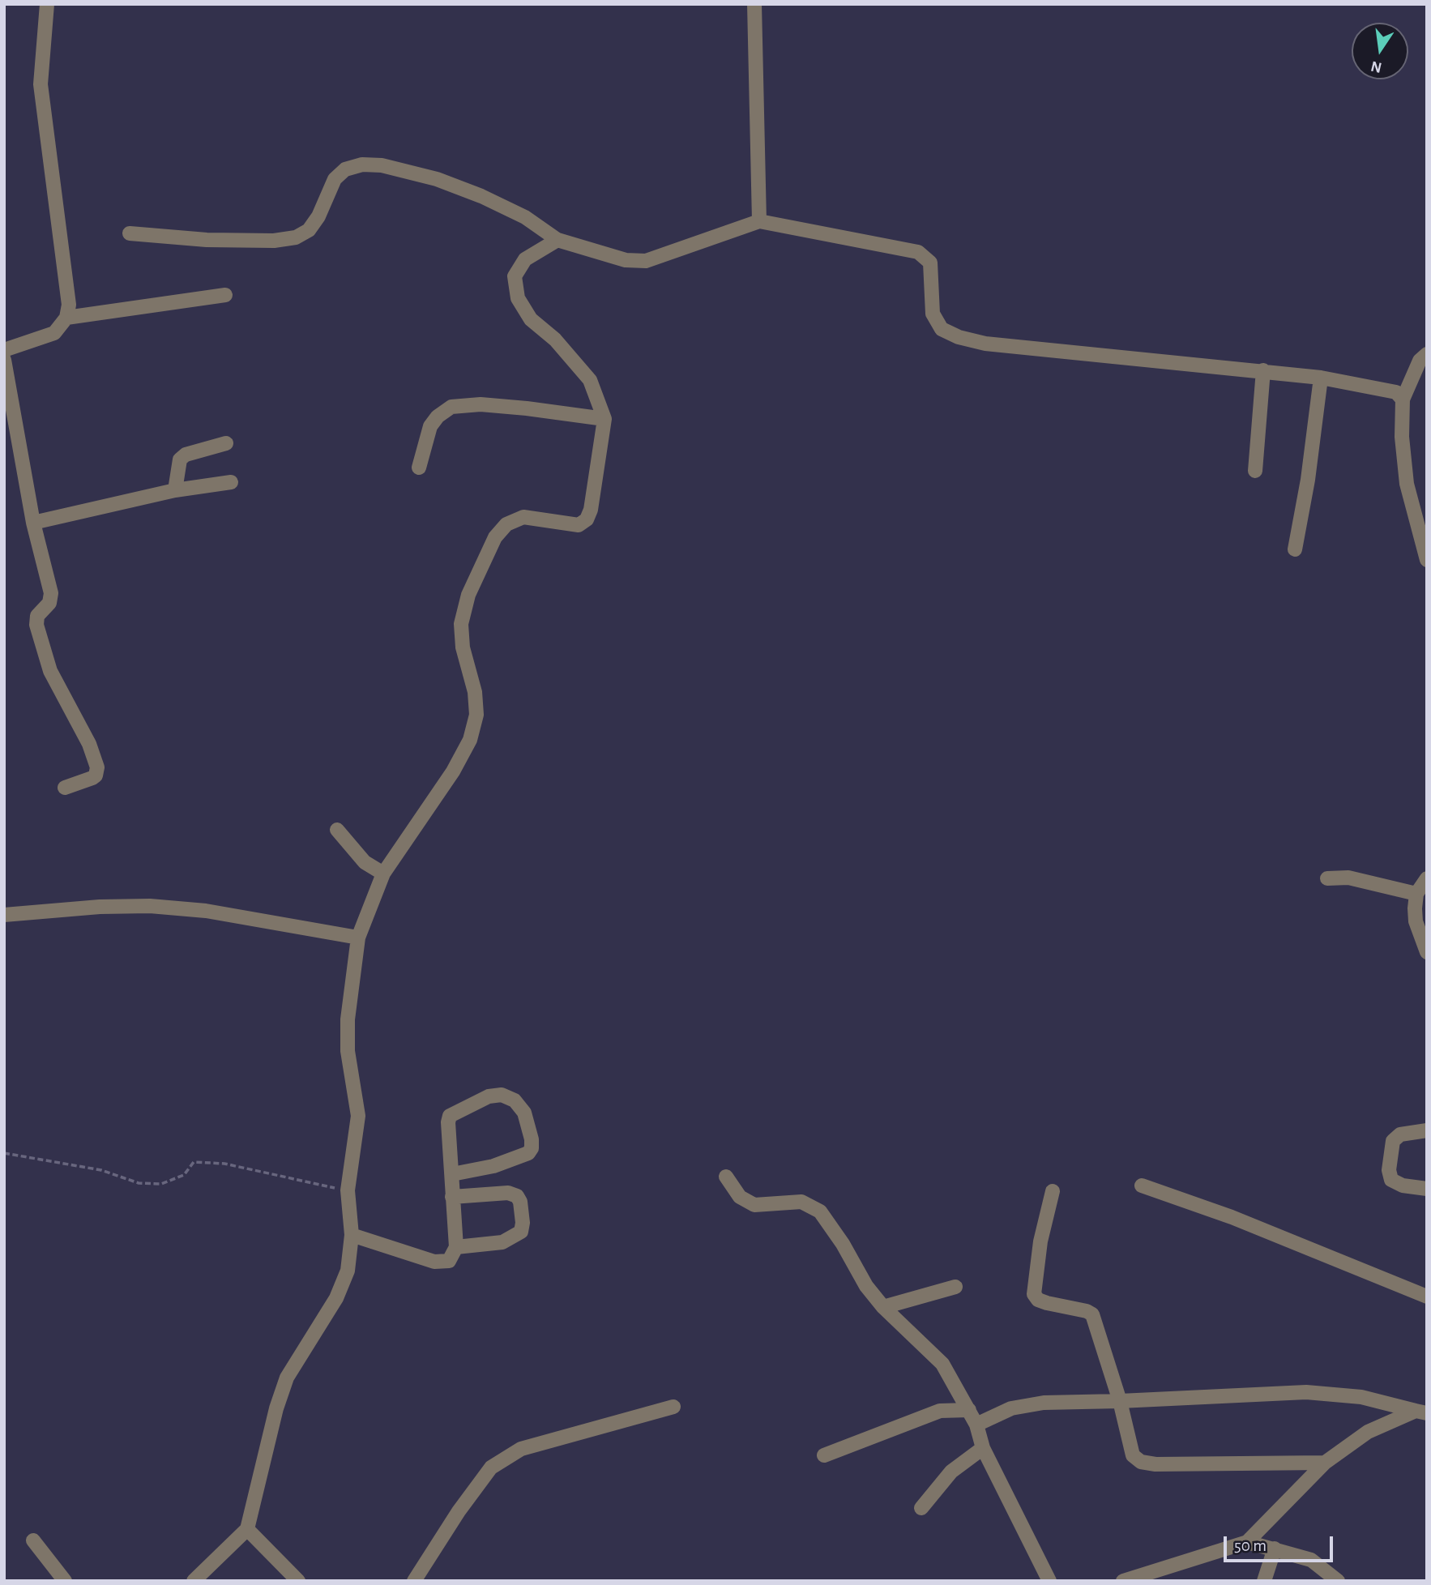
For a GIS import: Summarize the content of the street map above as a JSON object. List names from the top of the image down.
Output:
{
  "scale_bar": "50 m",
  "north": "bottom"
}
